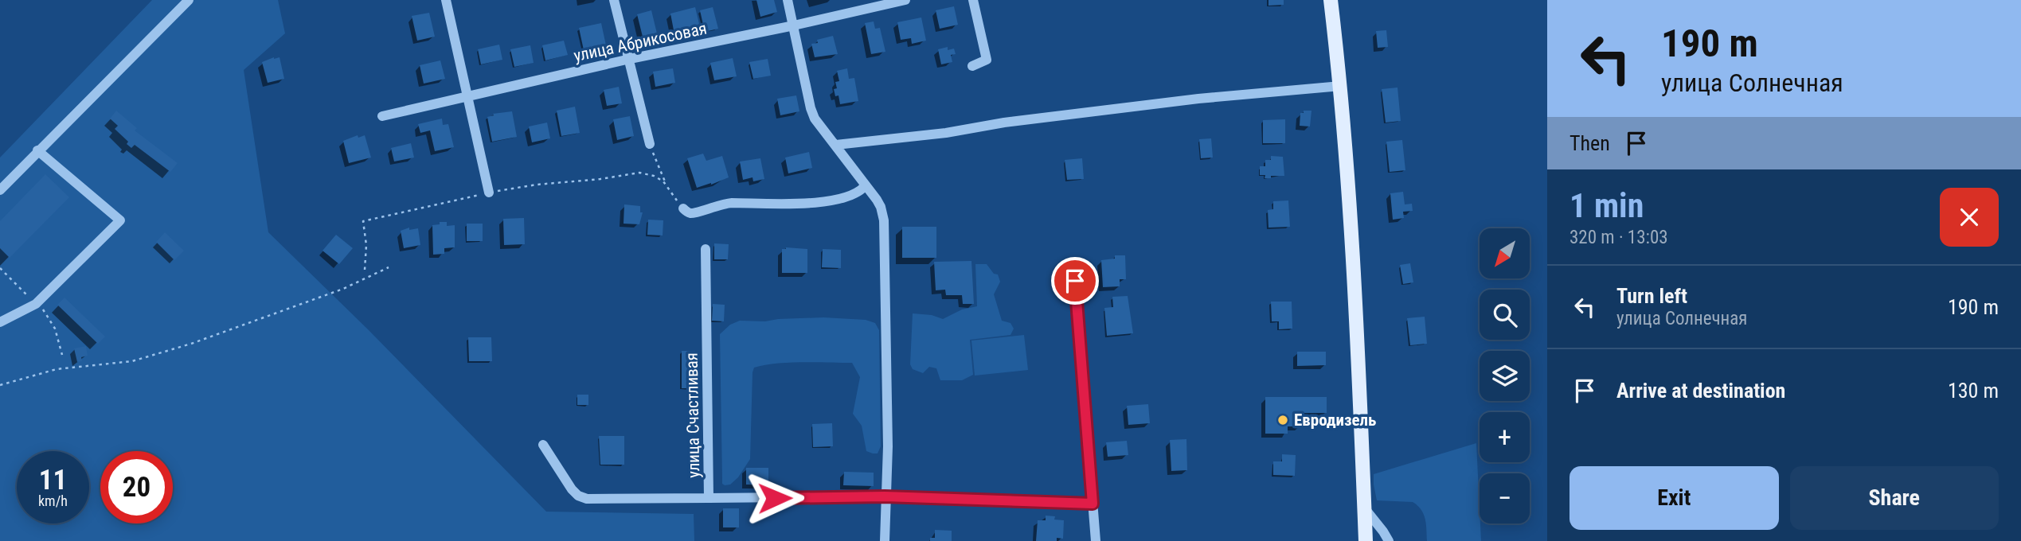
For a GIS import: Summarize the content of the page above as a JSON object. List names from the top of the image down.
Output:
{
  "streets": {
    "street": ["улица Абрикосовая", "улица Счастливая"]
  },
  "places": ["Евродизель"],
  "north": "bottom left",
  "page": {
    "turn": ["190 m", "улица Солнечная"],
    "then": "Then",
    "heading": ["1 min", "320 m · 13:03"],
    "map_buttons": ["+", "−"],
    "list": [
      {
        "name": "Turn left",
        "note": "улица Солнечная",
        "value": "190 m"
      },
      {
        "name": "Arrive at destination",
        "value": "130 m"
      }
    ],
    "speed": "11 km/h",
    "limit": "20",
    "buttons": ["Exit", "Share"]
  }
}
